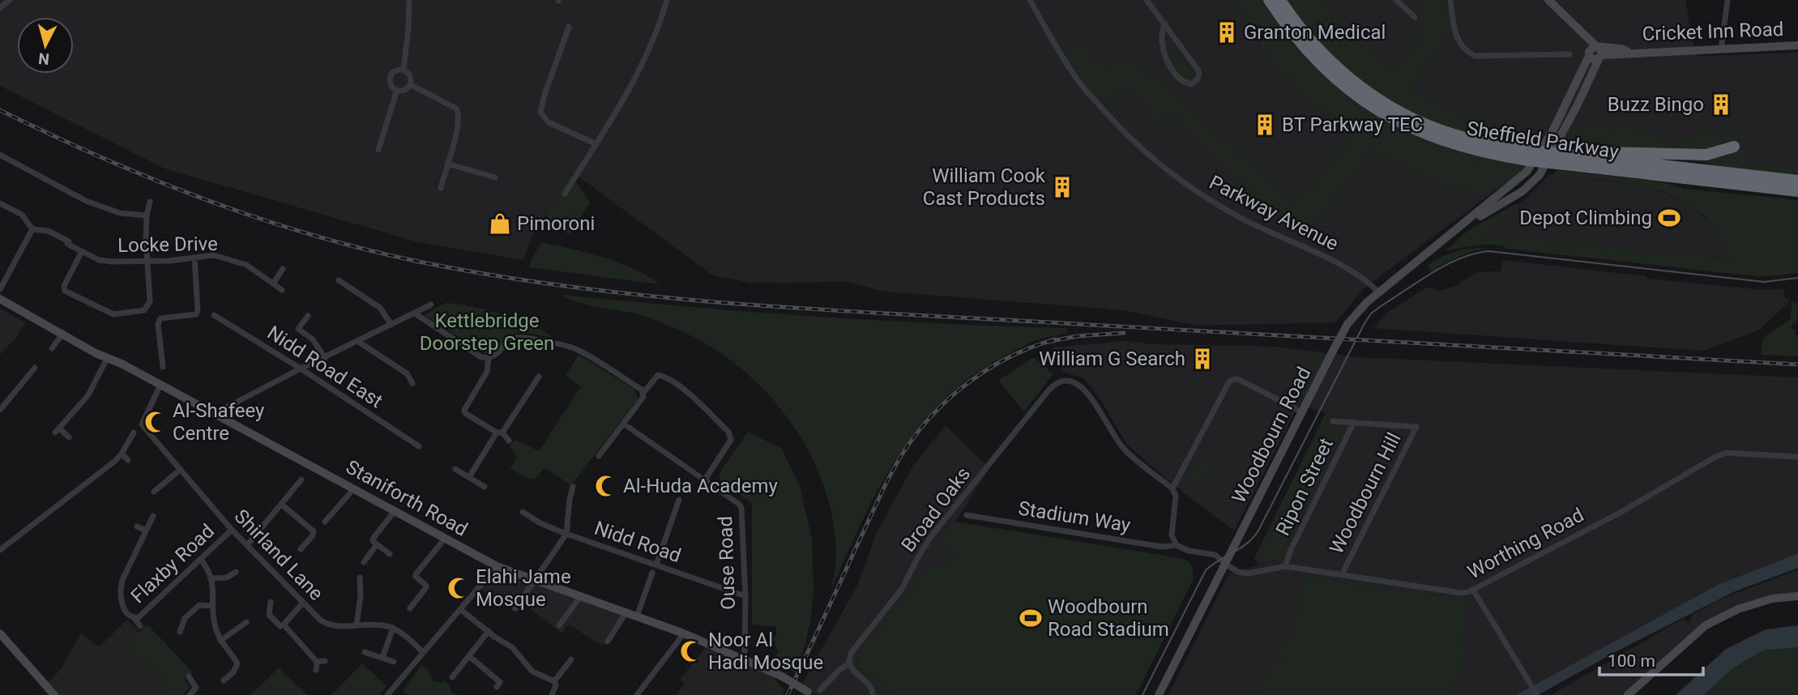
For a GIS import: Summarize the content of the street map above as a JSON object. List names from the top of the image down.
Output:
{
  "streets": {
    "highway": ["Sheffield Parkway"],
    "main road": ["Cricket Inn Road", "Woodbourn Road", "Staniforth Road"],
    "street": [
      "Parkway Avenue",
      "Locke Drive",
      "Nidd Road East",
      "Ripon Street",
      "Woodbourn Hill",
      "Broad Oaks",
      "Stadium Way",
      "Nidd Road",
      "Worthing Road",
      "Shirland Lane",
      "Ouse Road",
      "Flaxby Road"
    ]
  },
  "crossings": [
    ["Cricket Inn Road", "Woodbourn Road"],
    ["Parkway Avenue", "Woodbourn Road"],
    ["Woodbourn Road", "Stadium Way"],
    ["Woodbourn Road", "Worthing Road"],
    ["Ripon Street", "Woodbourn Hill"],
    ["Ripon Street", "Worthing Road"],
    ["Woodbourn Hill", "Worthing Road"],
    ["Staniforth Road", "Broad Oaks"],
    ["Staniforth Road", "Shirland Lane"],
    ["Staniforth Road", "Ouse Road"],
    ["Stadium Way", "Worthing Road"],
    ["Nidd Road", "Ouse Road"],
    ["Shirland Lane", "Flaxby Road"]
  ],
  "parks": ["Kettlebridge Doorstep Green"],
  "places": {
    "building": [
      "Granton Medical",
      "Buzz Bingo",
      "BT Parkway TEC",
      "William Cook Cast Products",
      "William G Search"
    ],
    "sports": ["Depot Climbing", "Woodbourn Road Stadium"],
    "shop": ["Pimoroni"],
    "mosque": [
      "Al-Shafeey Centre",
      "Al-Huda Academy",
      "Elahi Jame Mosque",
      "Noor Al Hadi Mosque"
    ]
  },
  "scale_bar": "100 m",
  "north": "bottom"
}
